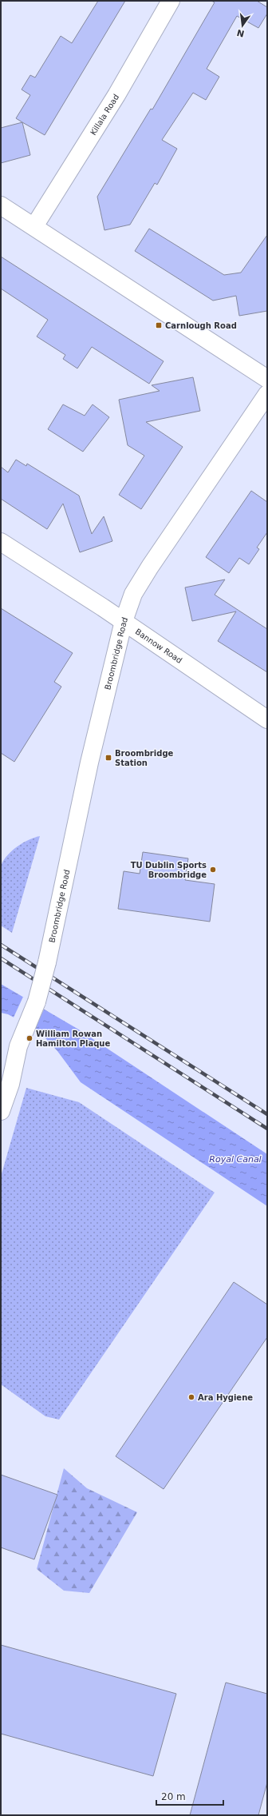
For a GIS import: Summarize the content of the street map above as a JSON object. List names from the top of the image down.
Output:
{
  "streets": {
    "street": ["Killala Road", "Bannow Road", "Broombridge Road"]
  },
  "crossings": [
    ["Bannow Road", "Broombridge Road"]
  ],
  "water": ["Royal Canal"],
  "places": {
    "transit": ["Carnlough Road", "Broombridge Station"],
    "other": ["TU Dublin Sports Broombridge", "William Rowan Hamilton Plaque", "Ara Hygiene"]
  },
  "scale_bar": "20 m",
  "north": "bottom"
}
